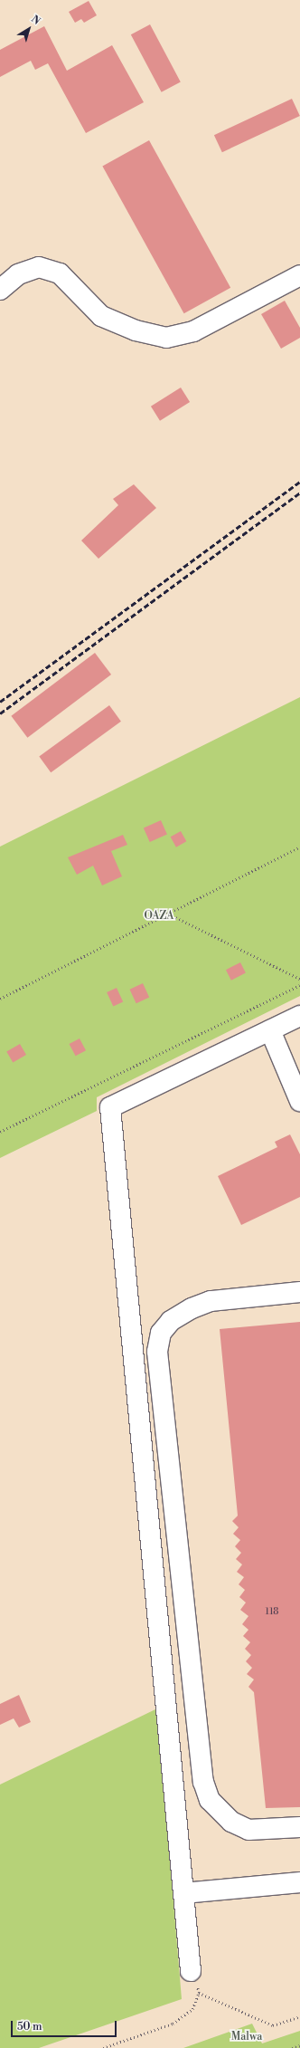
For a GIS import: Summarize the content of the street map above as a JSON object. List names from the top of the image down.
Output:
{
  "parks": ["OAZA", "Malwa"],
  "house_numbers": ["118"],
  "scale_bar": "50 m",
  "north": "top right"
}
